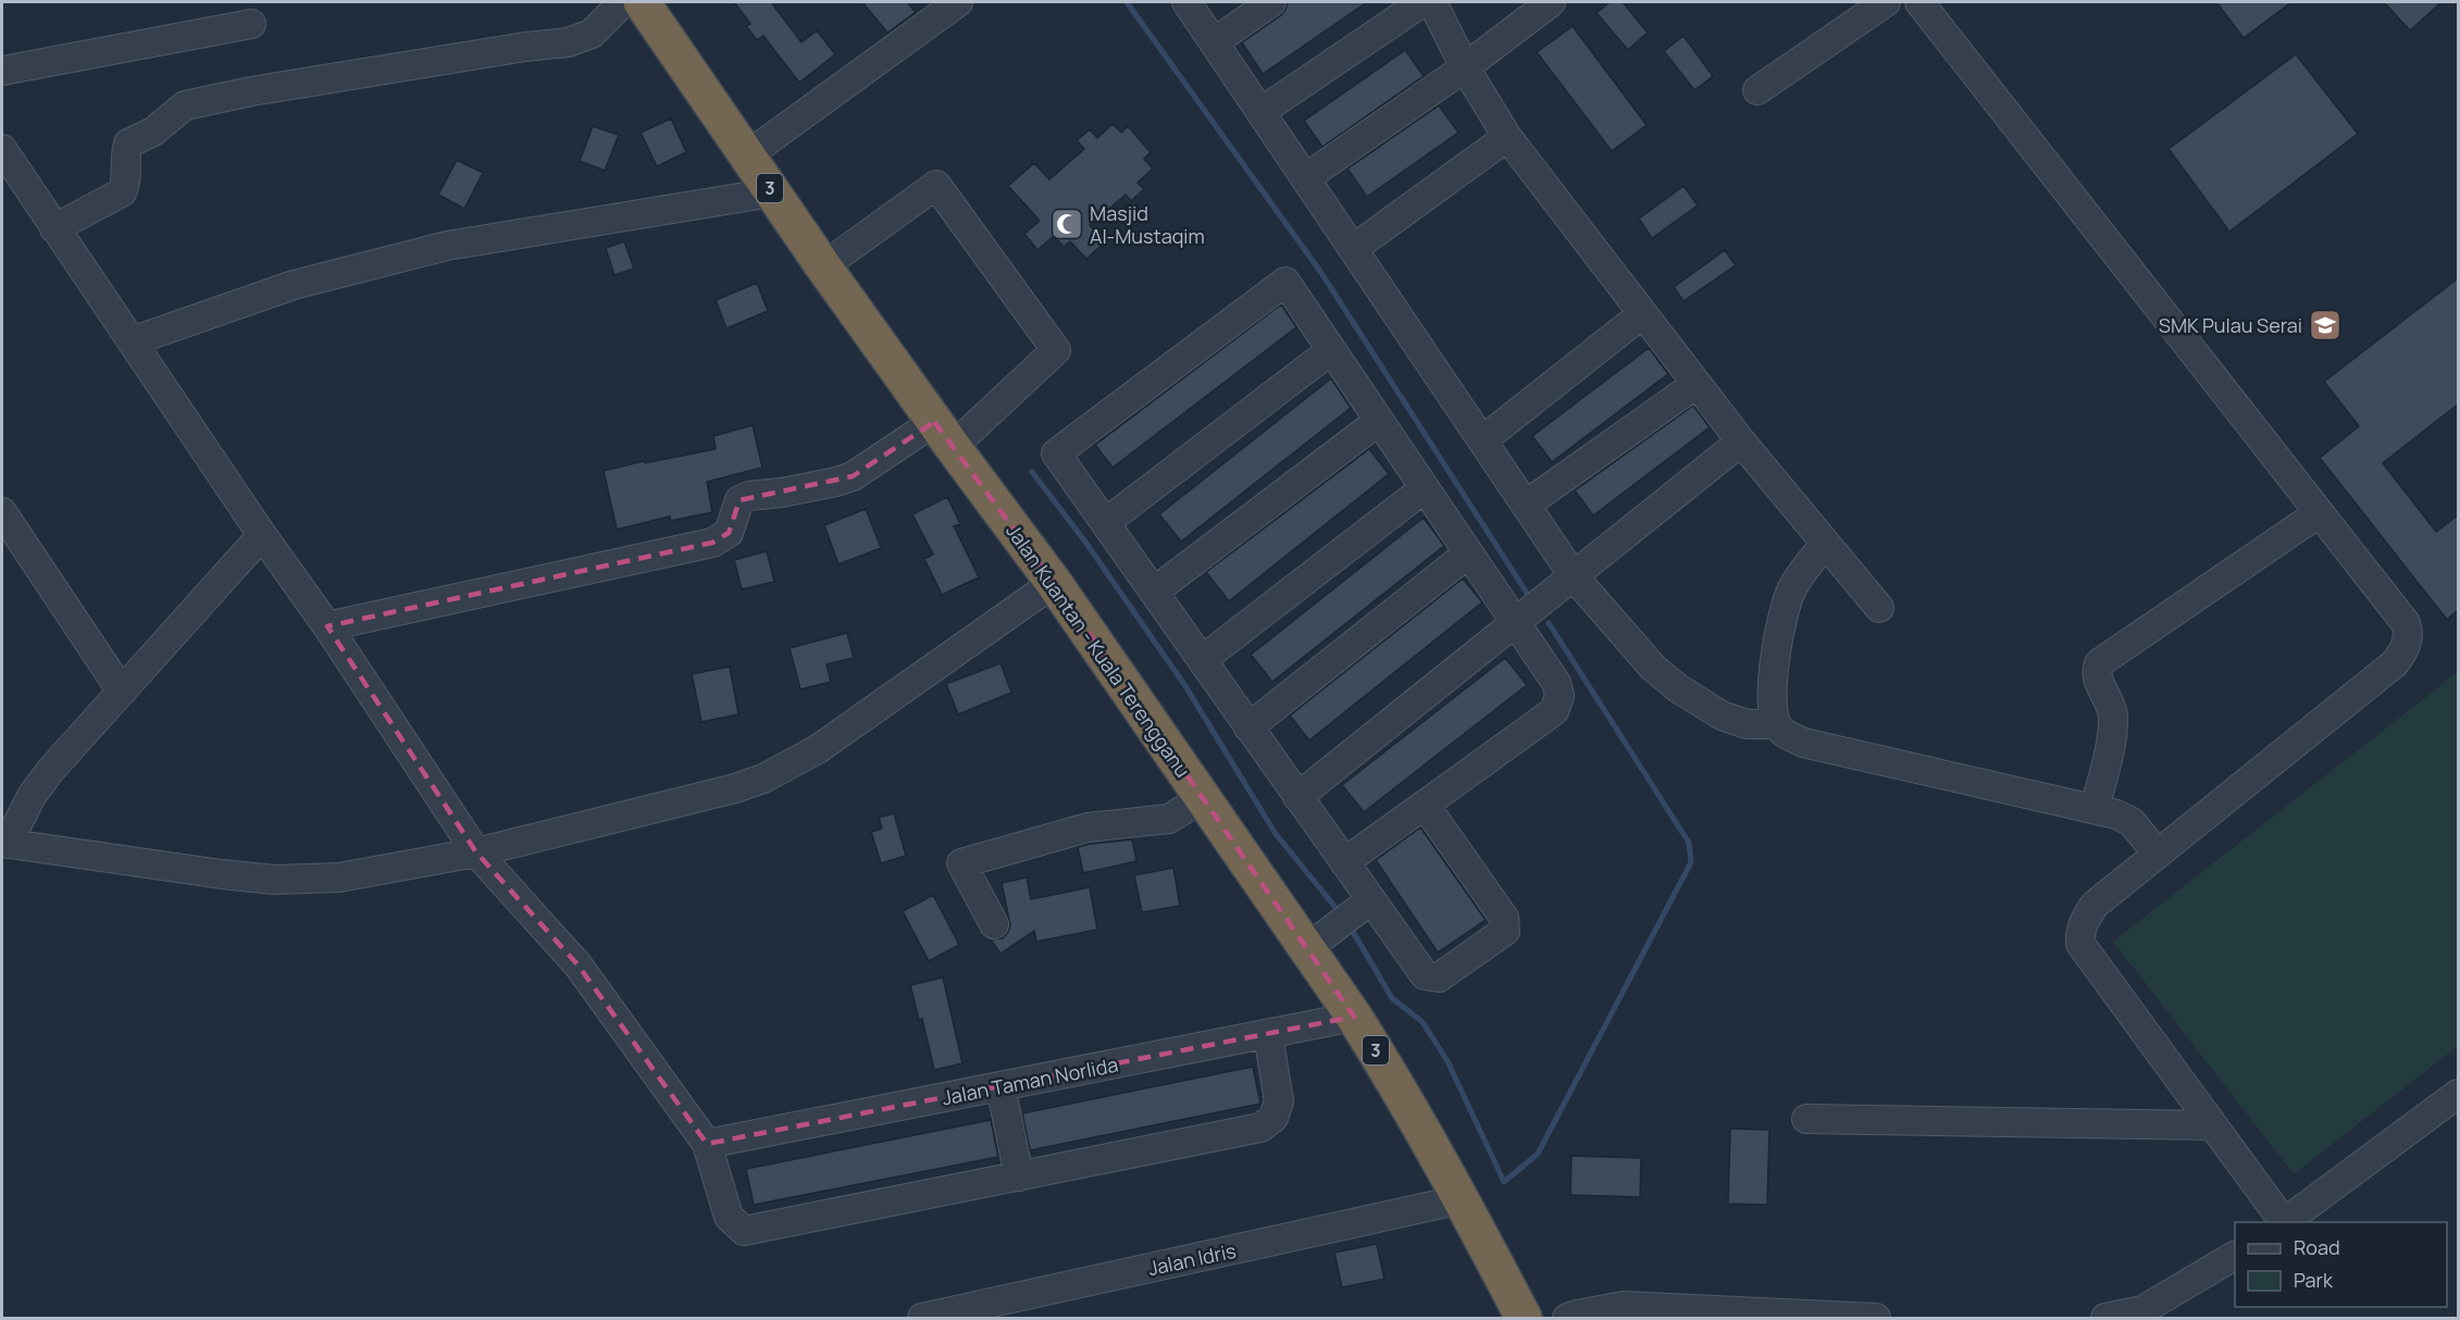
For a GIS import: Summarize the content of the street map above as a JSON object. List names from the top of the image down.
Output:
{
  "streets": {
    "highway": ["3", "Jalan Kuantan - Kuala Terengganu"],
    "street": ["Jalan Taman Norlida", "Jalan Idris"]
  },
  "crossings": [
    ["Jalan Kuantan - Kuala Terengganu", "Jalan Taman Norlida"],
    ["Jalan Kuantan - Kuala Terengganu", "Jalan Idris"]
  ],
  "places": {
    "mosque": ["Masjid Al-Mustaqim"],
    "school or university": ["SMK Pulau Serai"]
  },
  "legend": ["Road", "Park"]
}
